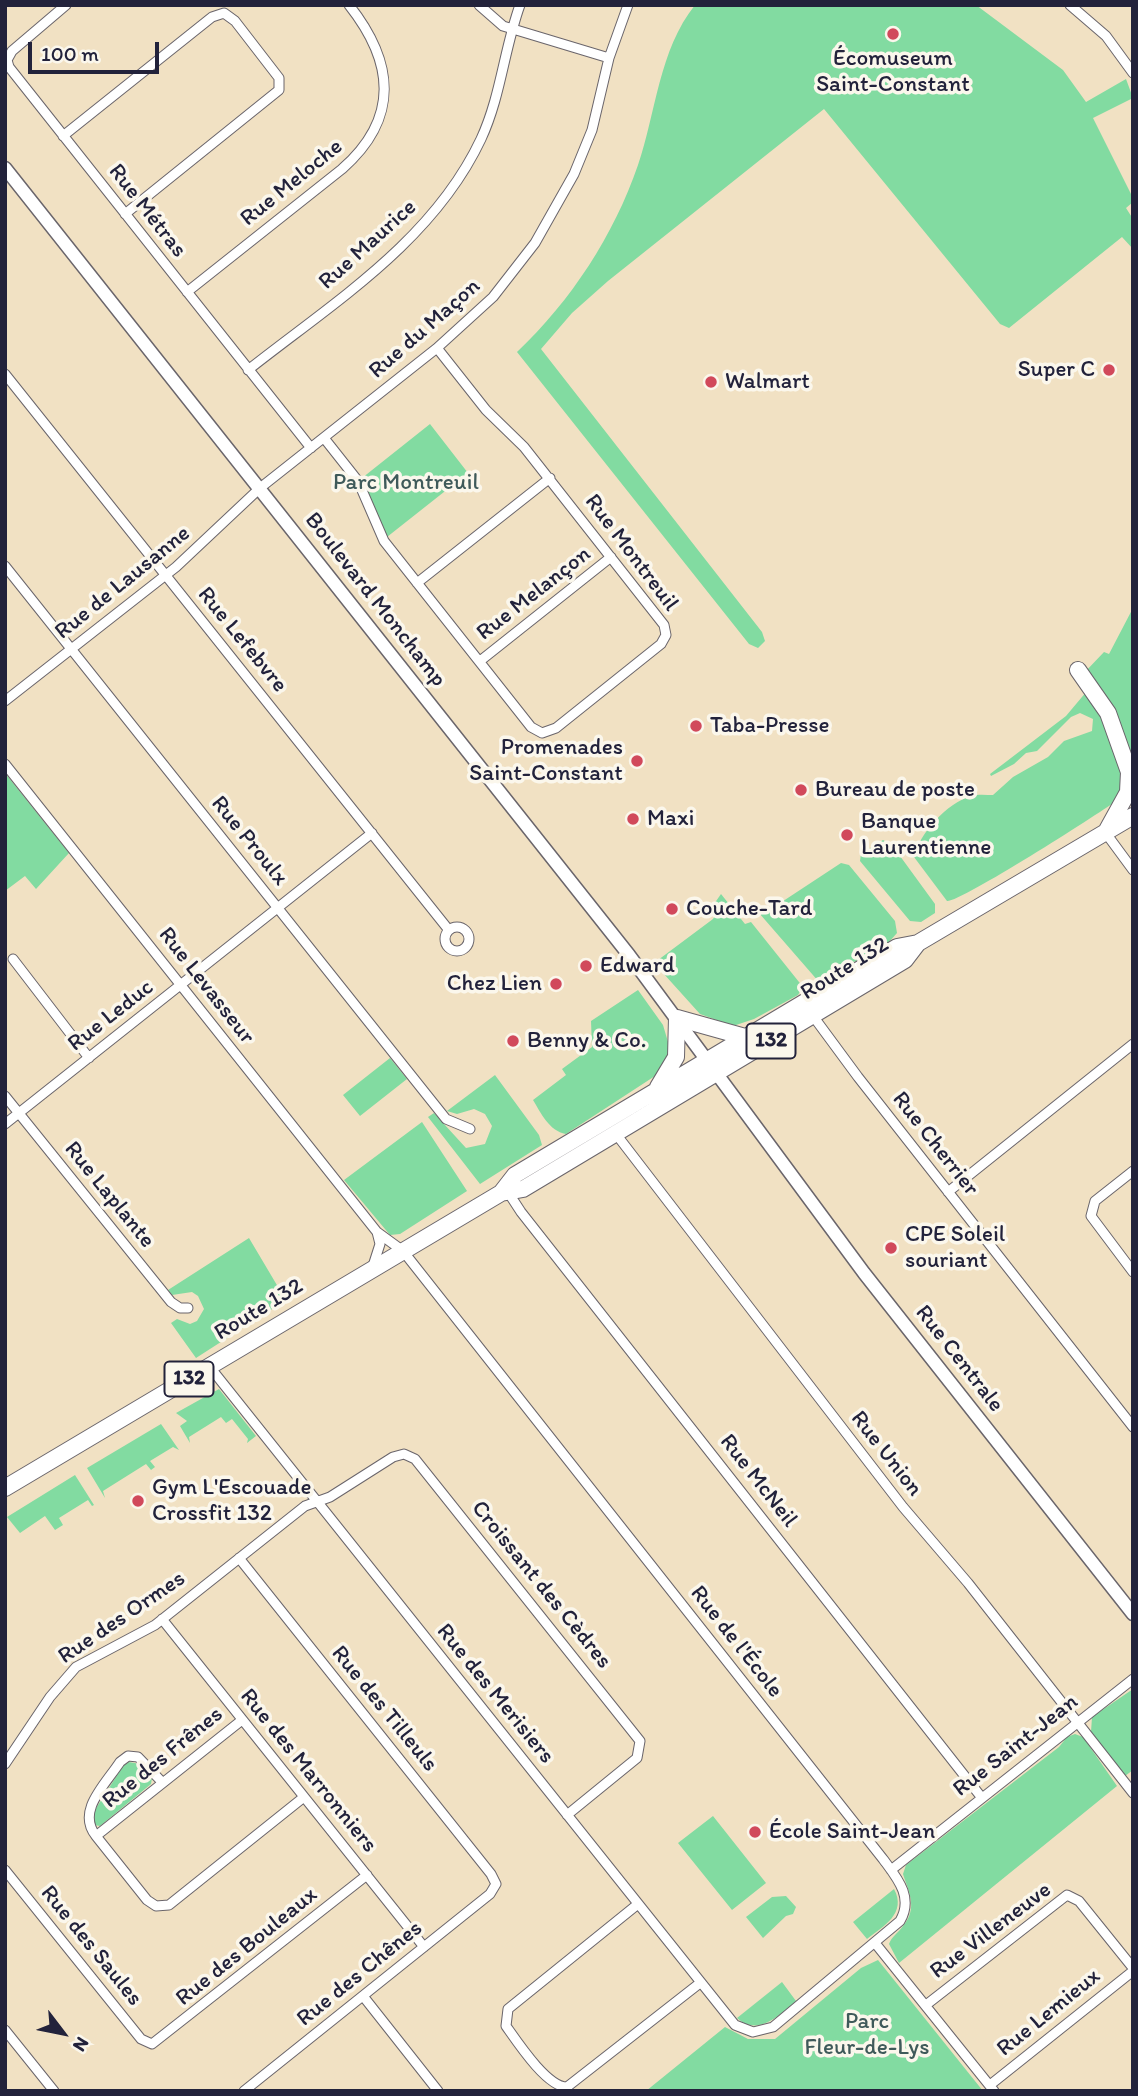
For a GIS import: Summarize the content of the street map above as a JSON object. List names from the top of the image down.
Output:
{
  "streets": {
    "highway": ["Route 132", "132"],
    "street": [
      "Rue Meloche",
      "Rue Métras",
      "Rue Maurice",
      "Rue du Maçon",
      "Rue Montreuil",
      "Rue de Lausanne",
      "Rue Melançon",
      "Boulevard Monchamp",
      "Rue Lefebvre",
      "Rue Proulx",
      "Rue Levasseur",
      "Rue Leduc",
      "Rue Cherrier",
      "Rue Laplante",
      "Rue Centrale",
      "Rue Union",
      "Rue McNeil",
      "Croissant des Cèdres",
      "Rue des Ormes",
      "Rue de l'École",
      "Rue des Merisiers",
      "Rue des Tilleuls",
      "Rue Saint-Jean",
      "Rue des Frênes",
      "Rue des Marronniers",
      "Rue Villeneuve",
      "Rue des Saules",
      "Rue des Bouleaux",
      "Rue des Chênes",
      "Rue Lemieux"
    ]
  },
  "crossings": [
    ["Rue Meloche", "Rue Métras"],
    ["Rue Métras", "Rue Maurice"],
    ["Rue Métras", "Rue du Maçon"],
    ["Rue du Maçon", "Rue Montreuil"],
    ["Rue du Maçon", "Rue de Lausanne"],
    ["Rue du Maçon", "Boulevard Monchamp"],
    ["Rue Montreuil", "Rue Melançon"],
    ["Rue de Lausanne", "Boulevard Monchamp"],
    ["Rue de Lausanne", "Rue Lefebvre"],
    ["Rue de Lausanne", "Rue Proulx"],
    ["Boulevard Monchamp", "Route 132"],
    ["Boulevard Monchamp", "Rue Centrale"],
    ["Rue Lefebvre", "Rue Leduc"],
    ["Rue Proulx", "Rue Leduc"],
    ["Route 132", "Rue Levasseur"],
    ["Route 132", "Rue Cherrier"],
    ["Route 132", "Rue Centrale"],
    ["Route 132", "Rue Union"],
    ["Route 132", "Rue McNeil"],
    ["Route 132", "Rue de l'École"],
    ["Route 132", "Rue des Merisiers"],
    ["Rue Levasseur", "Rue Leduc"],
    ["Rue Levasseur", "Rue de l'École"],
    ["Rue Leduc", "Rue Laplante"],
    ["Rue Union", "Rue Saint-Jean"],
    ["Rue McNeil", "Rue Saint-Jean"],
    ["Croissant des Cèdres", "Rue des Ormes"],
    ["Croissant des Cèdres", "Rue des Merisiers"],
    ["Rue des Ormes", "Rue des Merisiers"],
    ["Rue des Ormes", "Rue des Tilleuls"],
    ["Rue des Ormes", "Rue des Marronniers"],
    ["Rue de l'École", "Rue des Merisiers"],
    ["Rue de l'École", "Rue Saint-Jean"],
    ["Rue des Tilleuls", "Rue des Chênes"],
    ["Rue des Frênes", "Rue des Marronniers"],
    ["Rue des Marronniers", "Rue des Bouleaux"],
    ["Rue des Marronniers", "Rue des Chênes"],
    ["Rue Villeneuve", "Rue Lemieux"],
    ["Rue des Saules", "Rue des Bouleaux"]
  ],
  "parks": ["Parc Montreuil", "Parc Fleur-de-Lys"],
  "places": [
    "Écomuseum Saint-Constant",
    "Super C",
    "Walmart",
    "Taba-Presse",
    "Promenades Saint-Constant",
    "Bureau de poste",
    "Maxi",
    "Banque Laurentienne",
    "Couche-Tard",
    "Edward",
    "Chez Lien",
    "Benny & Co.",
    "CPE Soleil souriant",
    "Gym L'Escouade Crossfit 132",
    "École Saint-Jean"
  ],
  "scale_bar": "100 m",
  "north": "bottom right"
}
